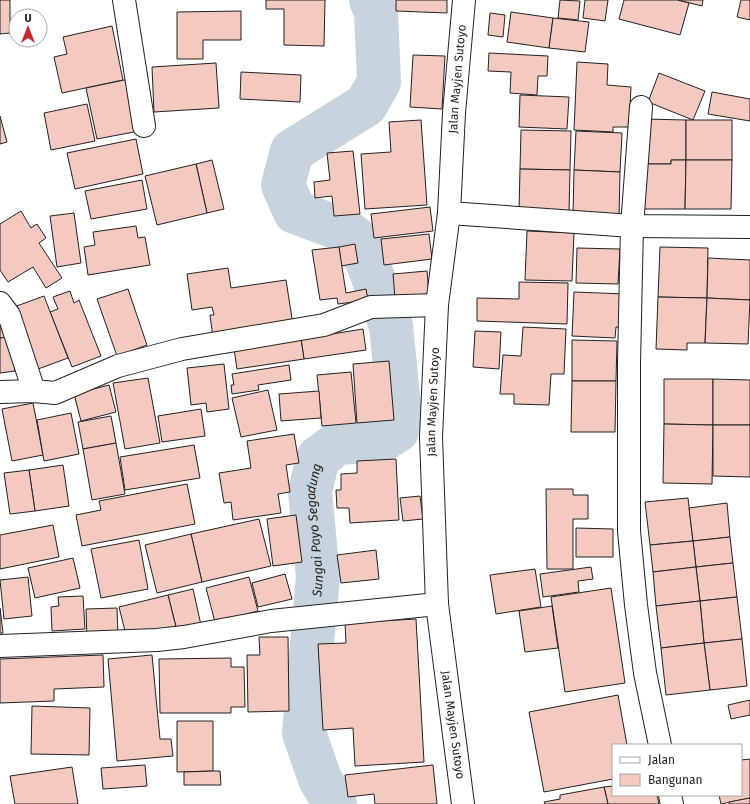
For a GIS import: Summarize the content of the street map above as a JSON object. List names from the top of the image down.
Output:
{
  "streets": {
    "street": ["Jalan Mayjen Sutoyo"]
  },
  "water": ["Sungai Payo Segadung"],
  "legend": ["Jalan", "Bangunan"],
  "north": "top"
}
